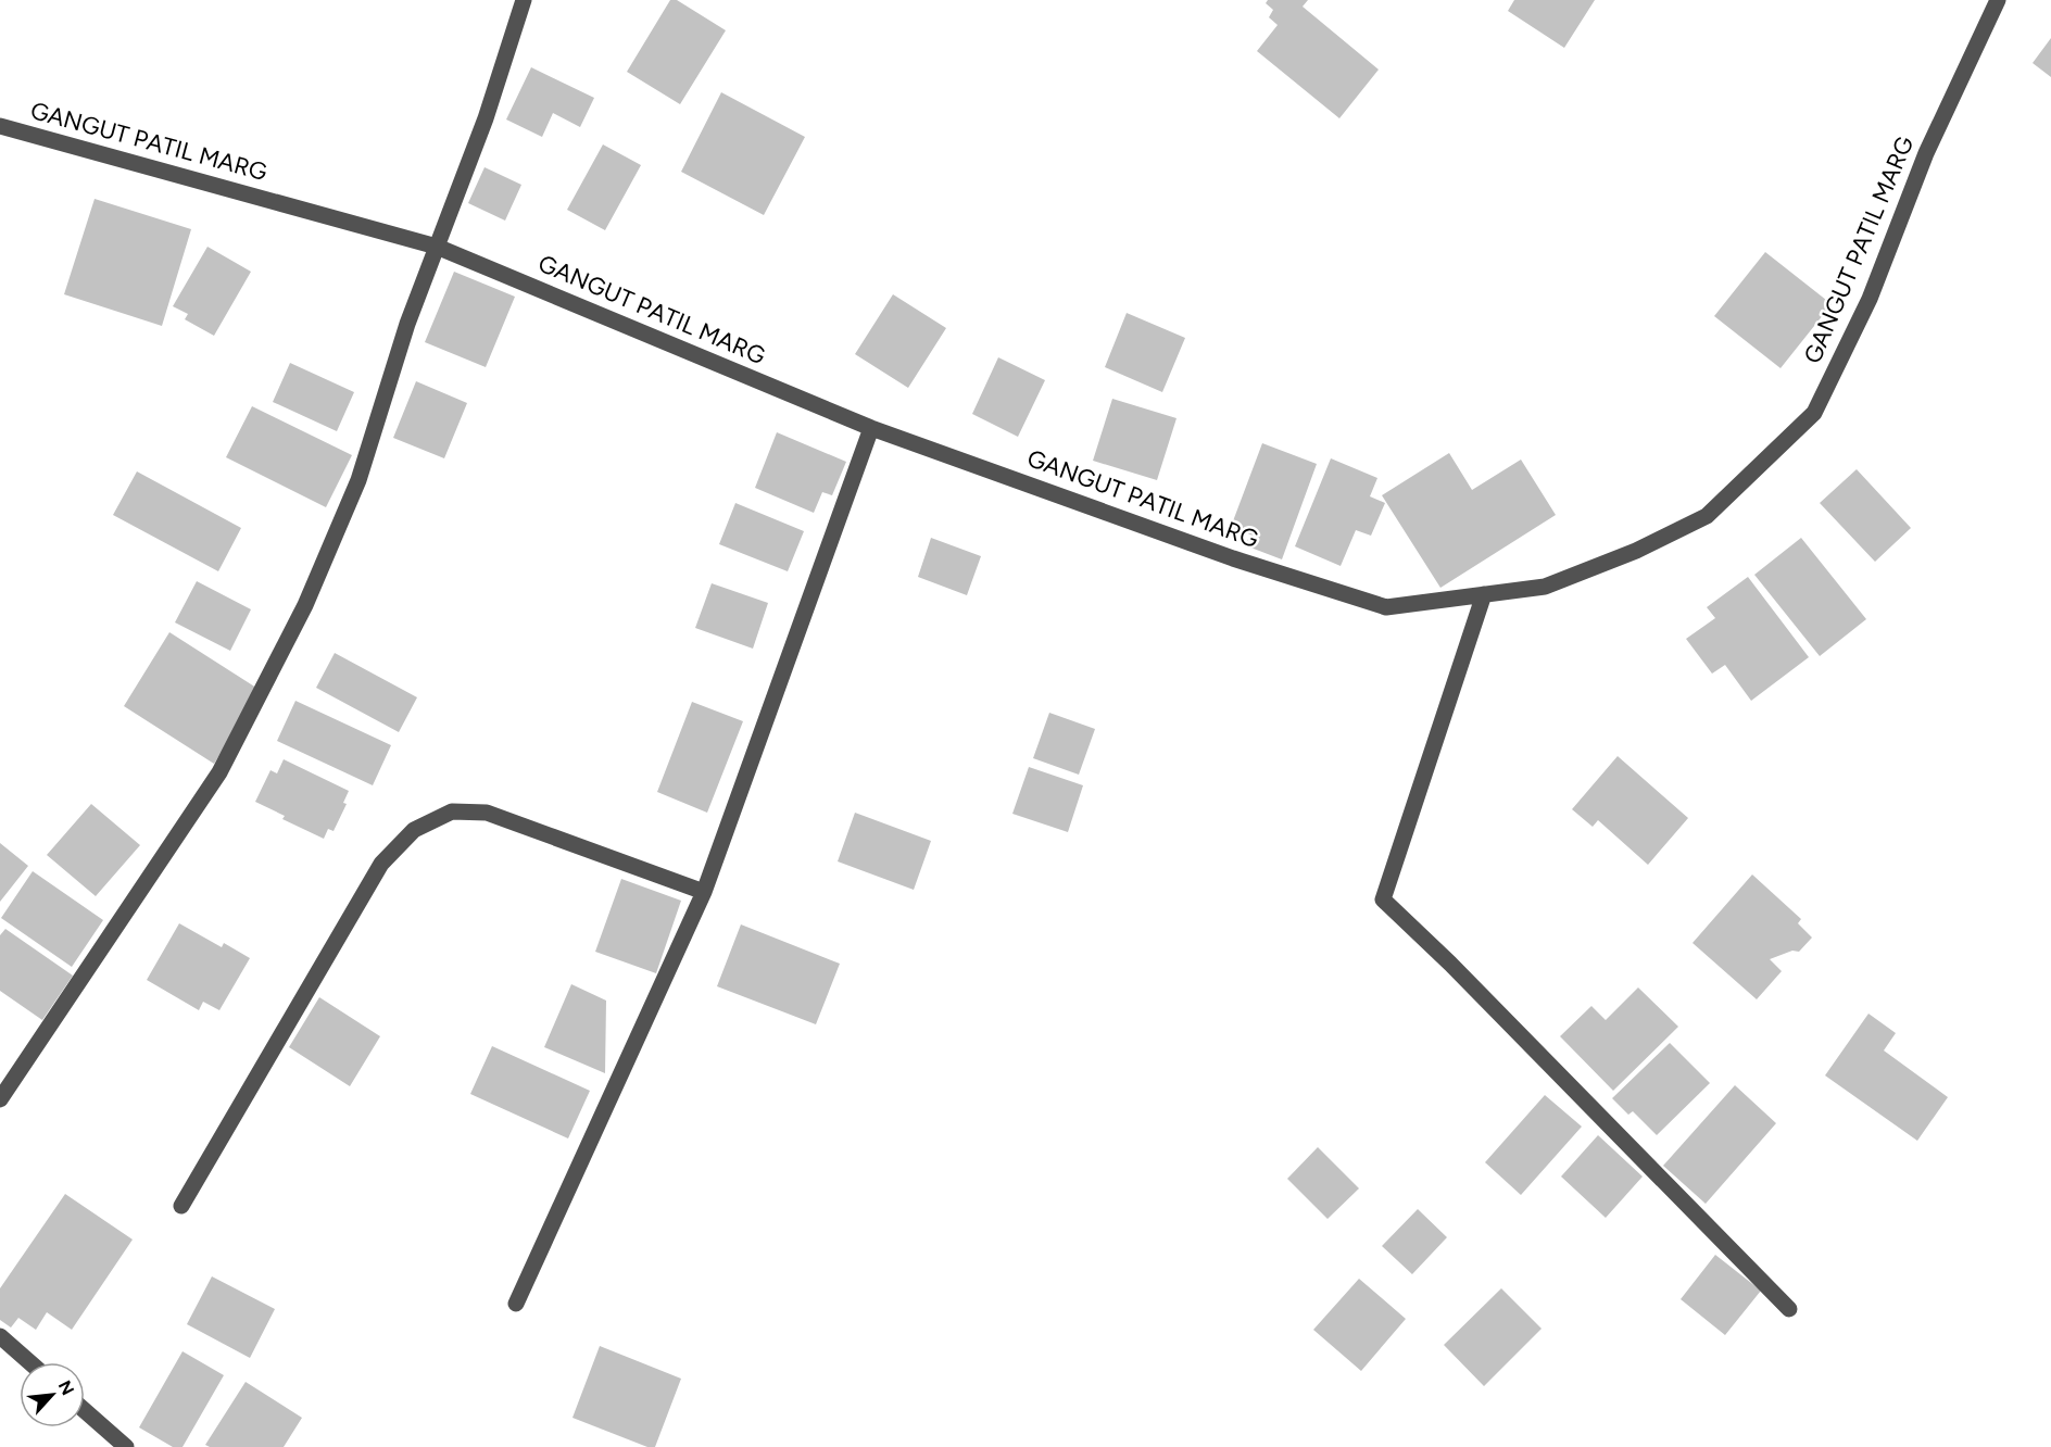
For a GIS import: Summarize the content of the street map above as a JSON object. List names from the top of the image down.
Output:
{
  "streets": {
    "street": ["GANGUT PATIL MARG"]
  },
  "north": "top right"
}
